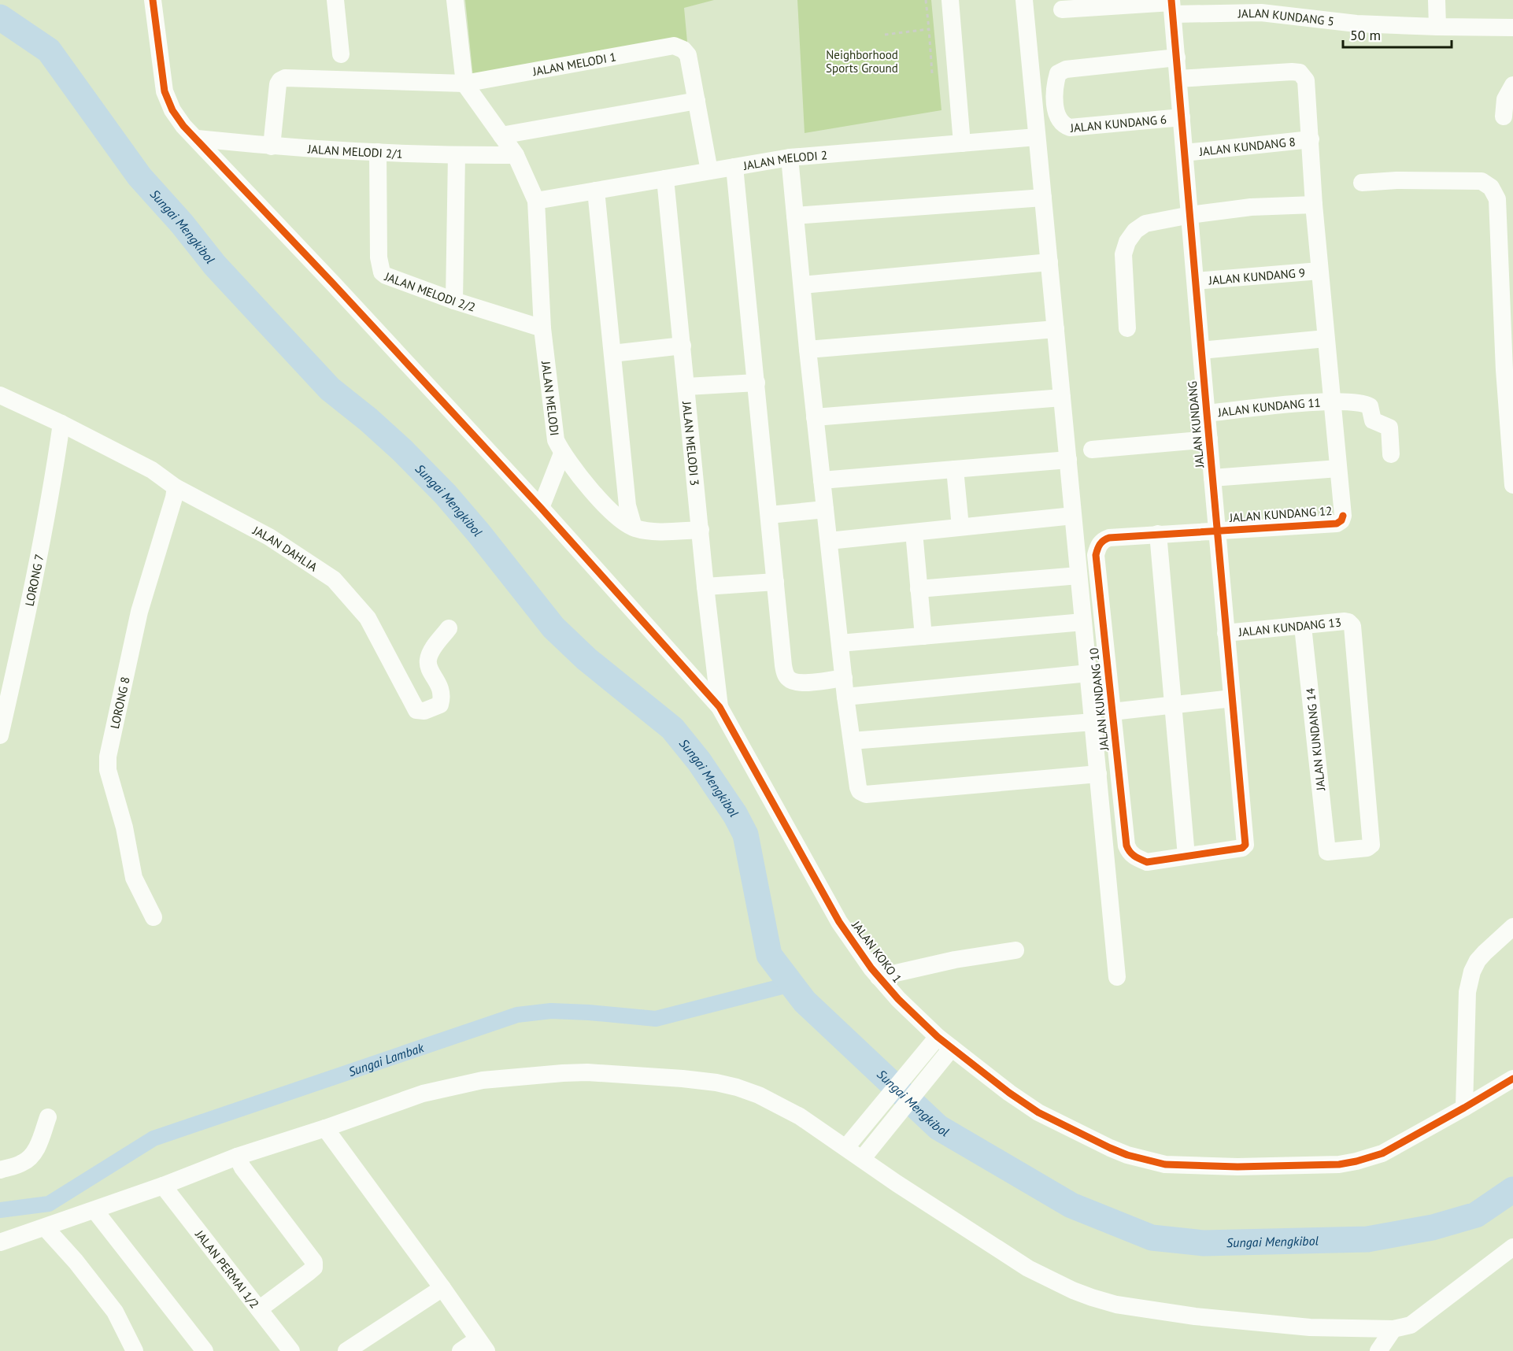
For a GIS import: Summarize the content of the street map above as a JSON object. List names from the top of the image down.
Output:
{
  "streets": {
    "street": [
      "JALAN KUNDANG 5",
      "JALAN MELODI 1",
      "JALAN KUNDANG 6",
      "JALAN KUNDANG 8",
      "JALAN MELODI 2/1",
      "JALAN MELODI 2",
      "JALAN KUNDANG 9",
      "JALAN MELODI 2/2",
      "JALAN MELODI",
      "JALAN KUNDANG 11",
      "JALAN KUNDANG",
      "JALAN MELODI 3",
      "JALAN KUNDANG 12",
      "JALAN DAHLIA",
      "LORONG 7",
      "JALAN KUNDANG 13",
      "JALAN KUNDANG 10",
      "LORONG 8",
      "JALAN KUNDANG 14",
      "JALAN KOKO 1",
      "JALAN PERMAI 1/2"
    ]
  },
  "crossings": [
    ["JALAN KUNDANG 5", "JALAN KUNDANG"],
    ["JALAN MELODI 1", "JALAN MELODI 2/1"],
    ["JALAN KUNDANG 6", "JALAN KUNDANG"],
    ["JALAN KUNDANG 8", "JALAN KUNDANG"],
    ["JALAN MELODI 2/1", "JALAN MELODI 2/2"],
    ["JALAN MELODI 2", "JALAN MELODI"],
    ["JALAN MELODI 2", "JALAN MELODI 3"],
    ["JALAN KUNDANG 9", "JALAN KUNDANG"],
    ["JALAN MELODI 2/2", "JALAN MELODI"],
    ["JALAN MELODI", "JALAN MELODI 3"],
    ["JALAN KUNDANG 11", "JALAN KUNDANG"],
    ["JALAN KUNDANG", "JALAN KUNDANG 12"],
    ["JALAN KUNDANG", "JALAN KUNDANG 13"],
    ["JALAN KUNDANG", "JALAN KUNDANG 10"],
    ["JALAN MELODI 3", "JALAN KOKO 1"],
    ["JALAN KUNDANG 12", "JALAN KUNDANG 10"],
    ["JALAN DAHLIA", "LORONG 7"],
    ["JALAN DAHLIA", "LORONG 8"],
    ["JALAN KUNDANG 13", "JALAN KUNDANG 14"]
  ],
  "water": ["Sungai Mengkibol", "Sungai Lambak"],
  "parks": ["Neighborhood Sports Ground"],
  "scale_bar": "50 m"
}
